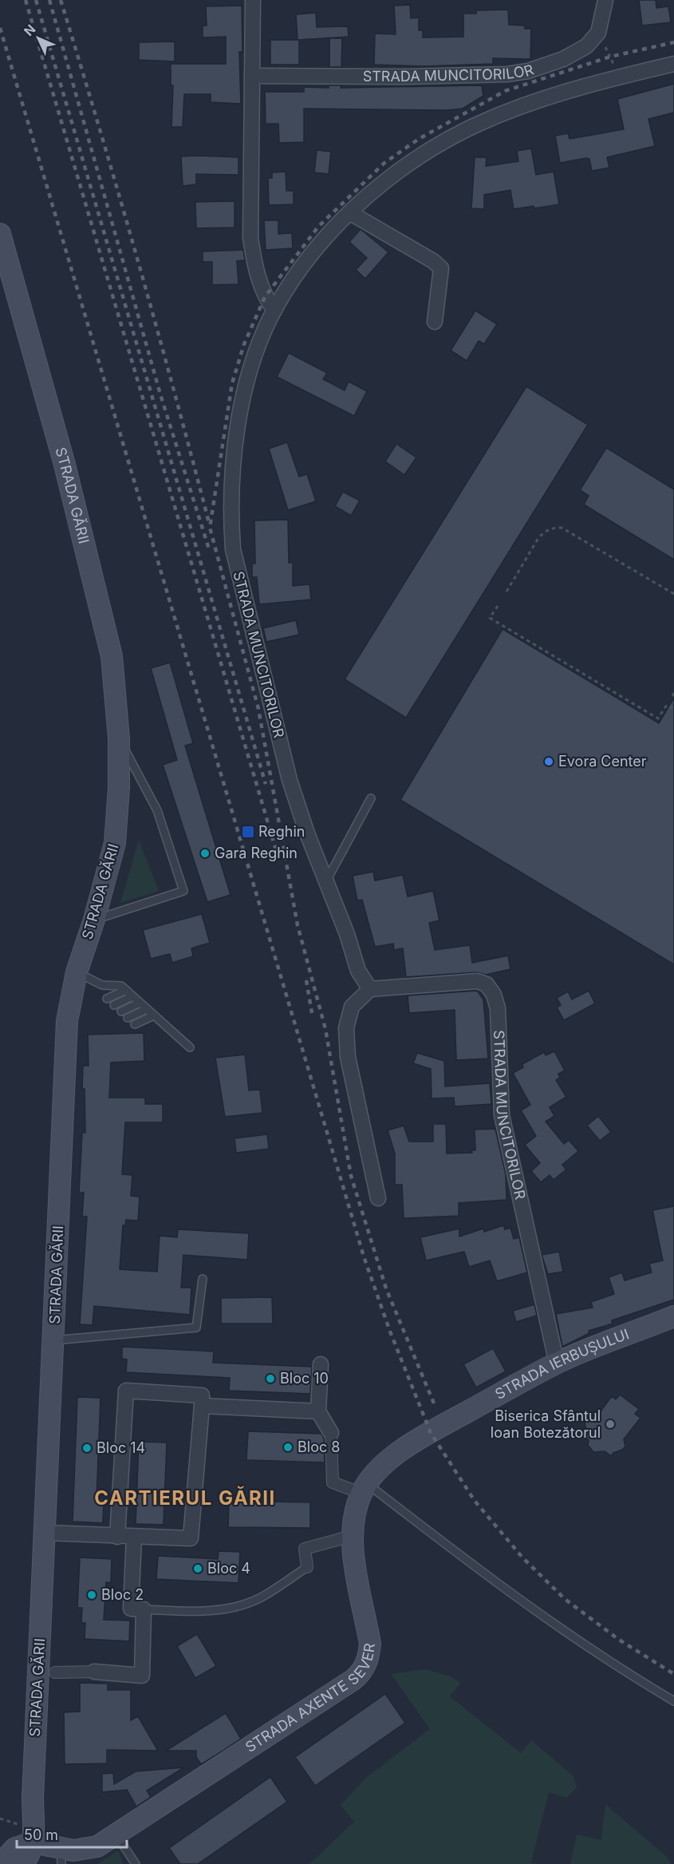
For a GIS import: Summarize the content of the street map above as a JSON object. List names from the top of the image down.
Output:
{
  "streets": {
    "main road": ["STRADA GĂRII", "STRADA IERBUȘULUI", "STRADA AXENTE SEVER"],
    "street": ["STRADA MUNCITORILOR"]
  },
  "crossings": [
    ["STRADA MUNCITORILOR", "STRADA IERBUȘULUI"],
    ["STRADA GĂRII", "STRADA AXENTE SEVER"],
    ["STRADA IERBUȘULUI", "STRADA AXENTE SEVER"]
  ],
  "districts": ["CARTIERUL GĂRII"],
  "places": {
    "other": [
      "Evora Center",
      "Gara Reghin",
      "Bloc 10",
      "Biserica Sfântul Ioan Botezătorul",
      "Bloc 8",
      "Bloc 14",
      "Bloc 4",
      "Bloc 2"
    ],
    "transit": ["Reghin"]
  },
  "scale_bar": "50 m",
  "north": "top left"
}
